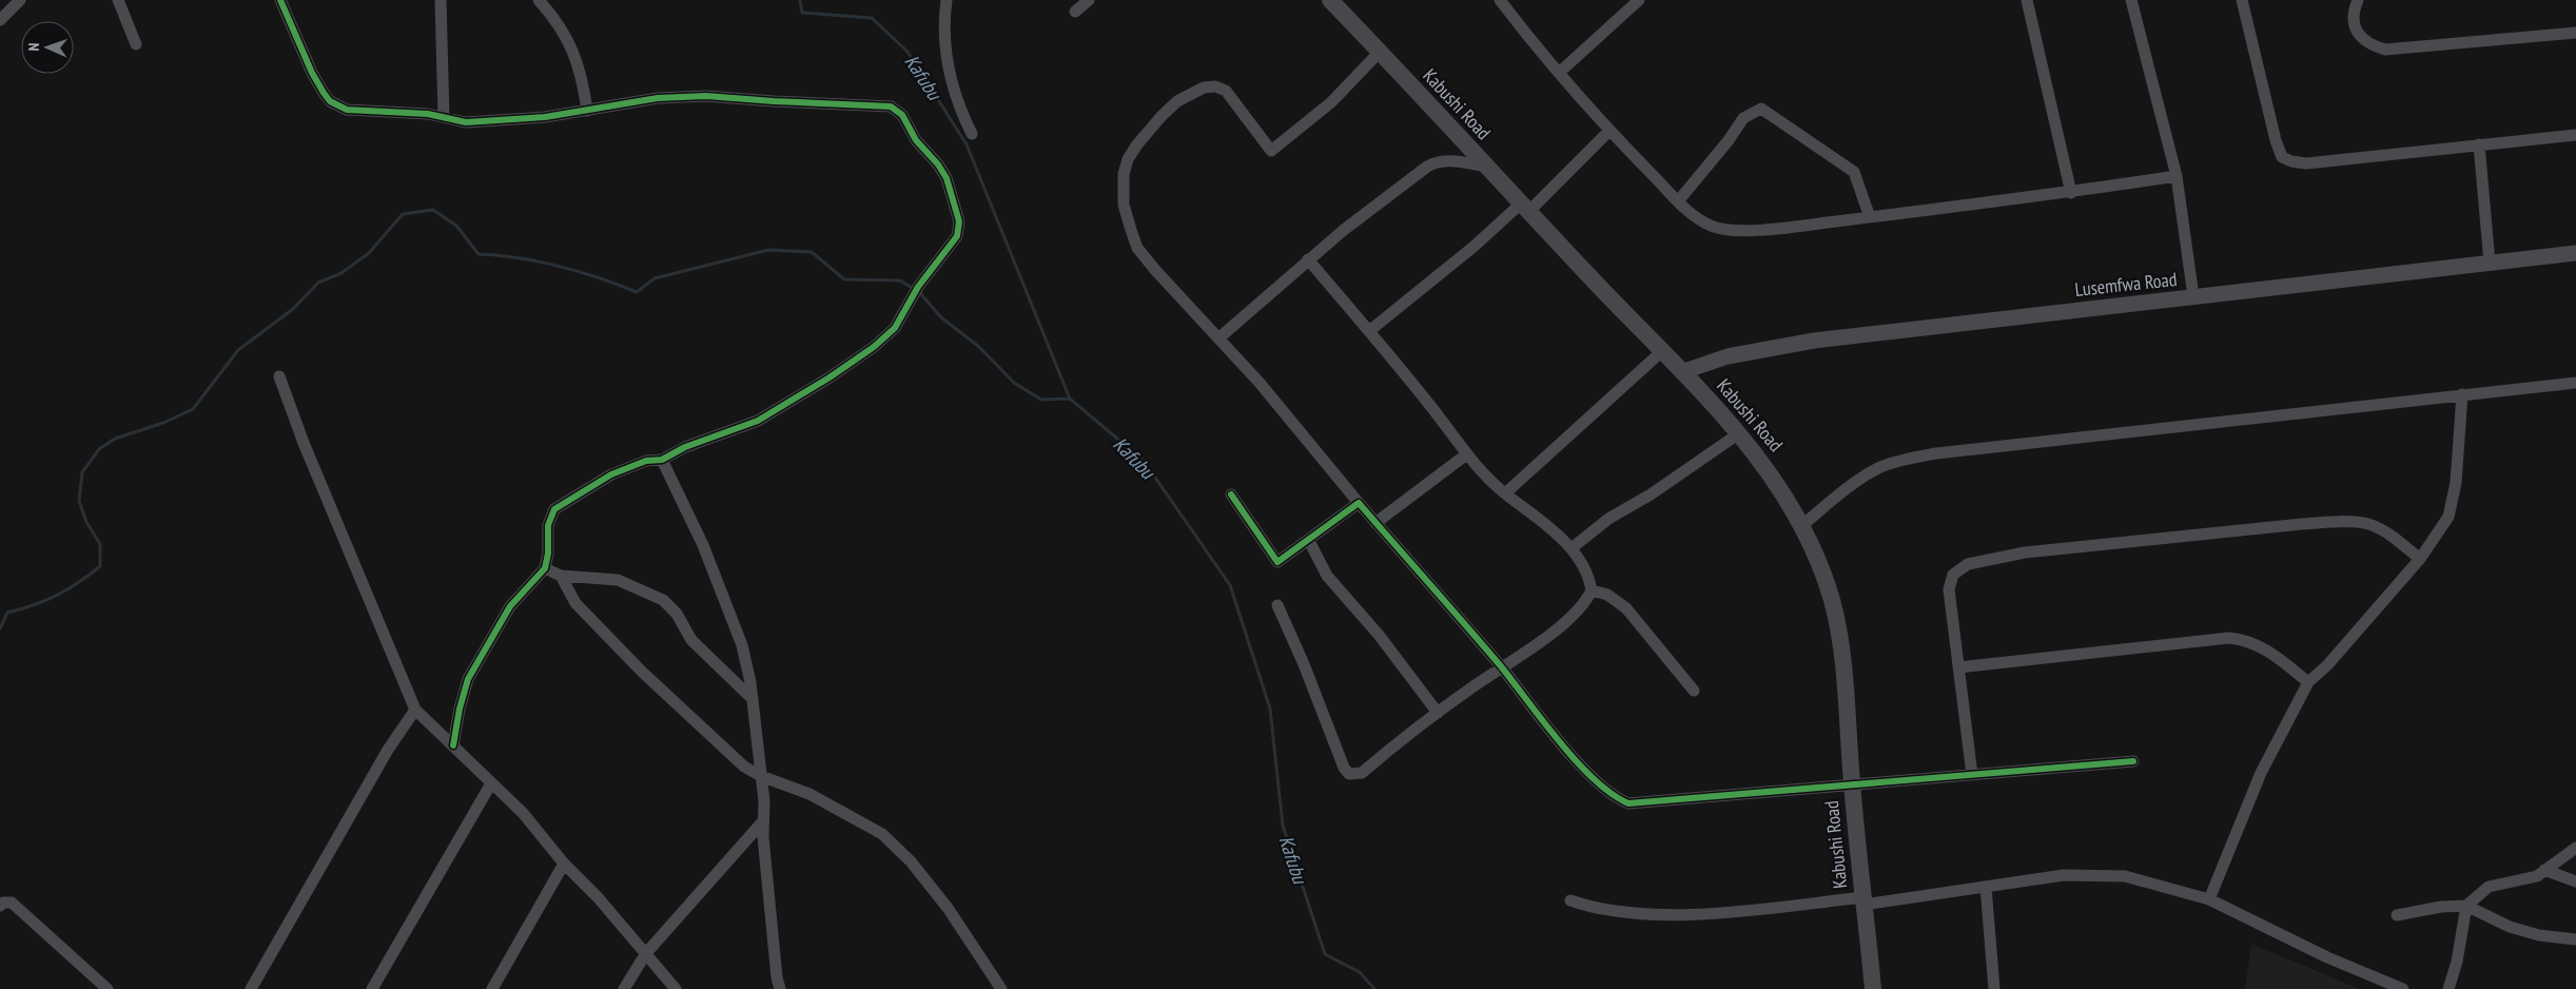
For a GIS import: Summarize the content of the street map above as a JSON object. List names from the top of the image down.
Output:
{
  "streets": {
    "main road": ["Kabushi Road"],
    "street": ["Lusemfwa Road"]
  },
  "crossings": [
    ["Kabushi Road", "Lusemfwa Road"]
  ],
  "water": ["Kafubu"],
  "north": "left"
}
